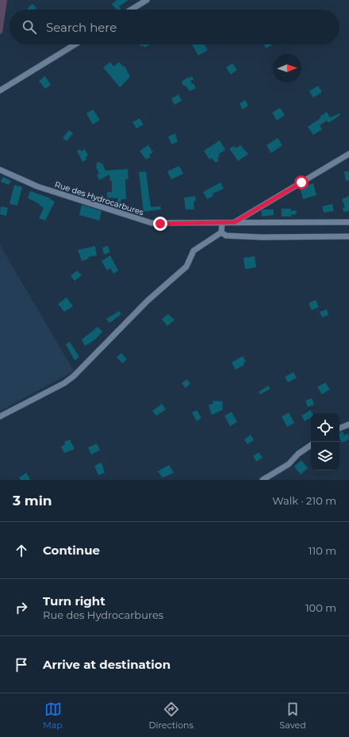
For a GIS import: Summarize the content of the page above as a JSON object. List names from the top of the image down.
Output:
{
  "streets": {
    "street": ["Rue des Hydrocarbures"]
  },
  "north": "right",
  "page": {
    "search": "Search here",
    "heading": ["3 min", "Walk · 210 m"],
    "list": [
      ["Continue", "110 m"],
      ["Turn right", "Rue des Hydrocarbures", "100 m"],
      "Arrive at destination"
    ],
    "nav": ["Map", "Directions", "Saved"]
  }
}
